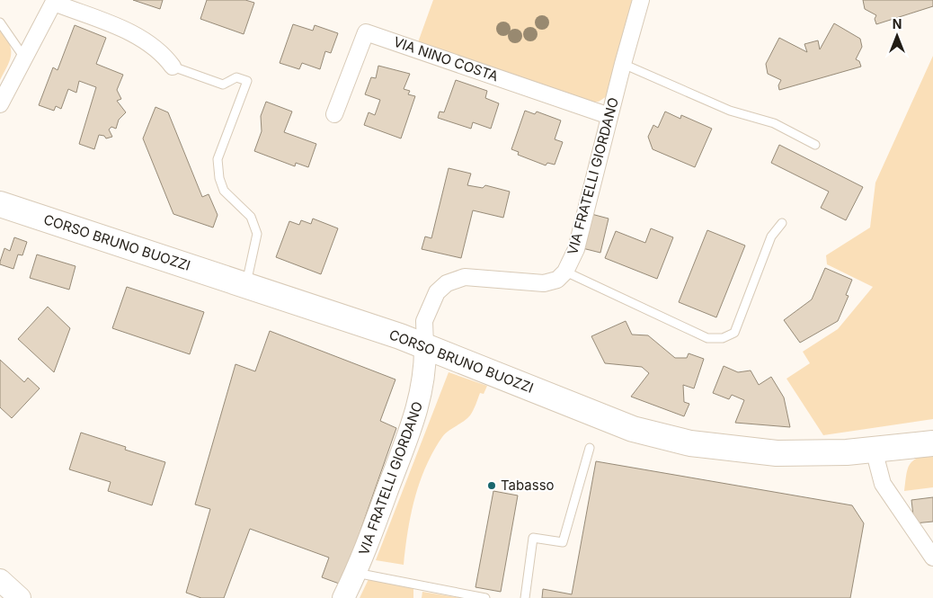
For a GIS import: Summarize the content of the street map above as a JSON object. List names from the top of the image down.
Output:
{
  "streets": {
    "main road": ["CORSO BRUNO BUOZZI"],
    "street": ["VIA NINO COSTA", "VIA FRATELLI GIORDANO"]
  },
  "crossings": [
    ["VIA NINO COSTA", "VIA FRATELLI GIORDANO"],
    ["VIA FRATELLI GIORDANO", "CORSO BRUNO BUOZZI"]
  ],
  "places": ["Tabasso"],
  "north": "top"
}
